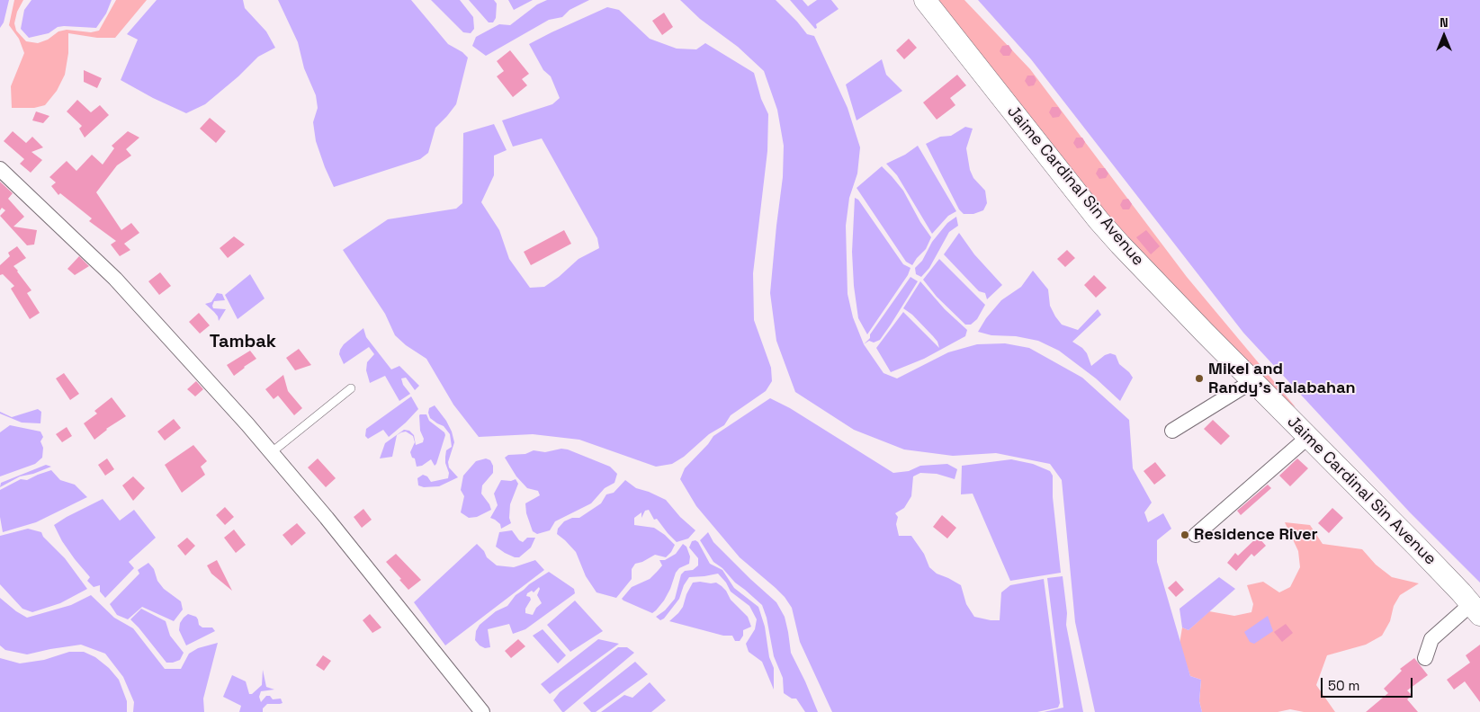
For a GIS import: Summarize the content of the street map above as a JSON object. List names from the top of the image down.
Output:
{
  "streets": {
    "main road": ["Jaime Cardinal Sin Avenue"]
  },
  "districts": ["Tambak"],
  "places": ["Mikel and Randy's Talabahan", "Residence River"],
  "scale_bar": "50 m",
  "north": "top"
}
